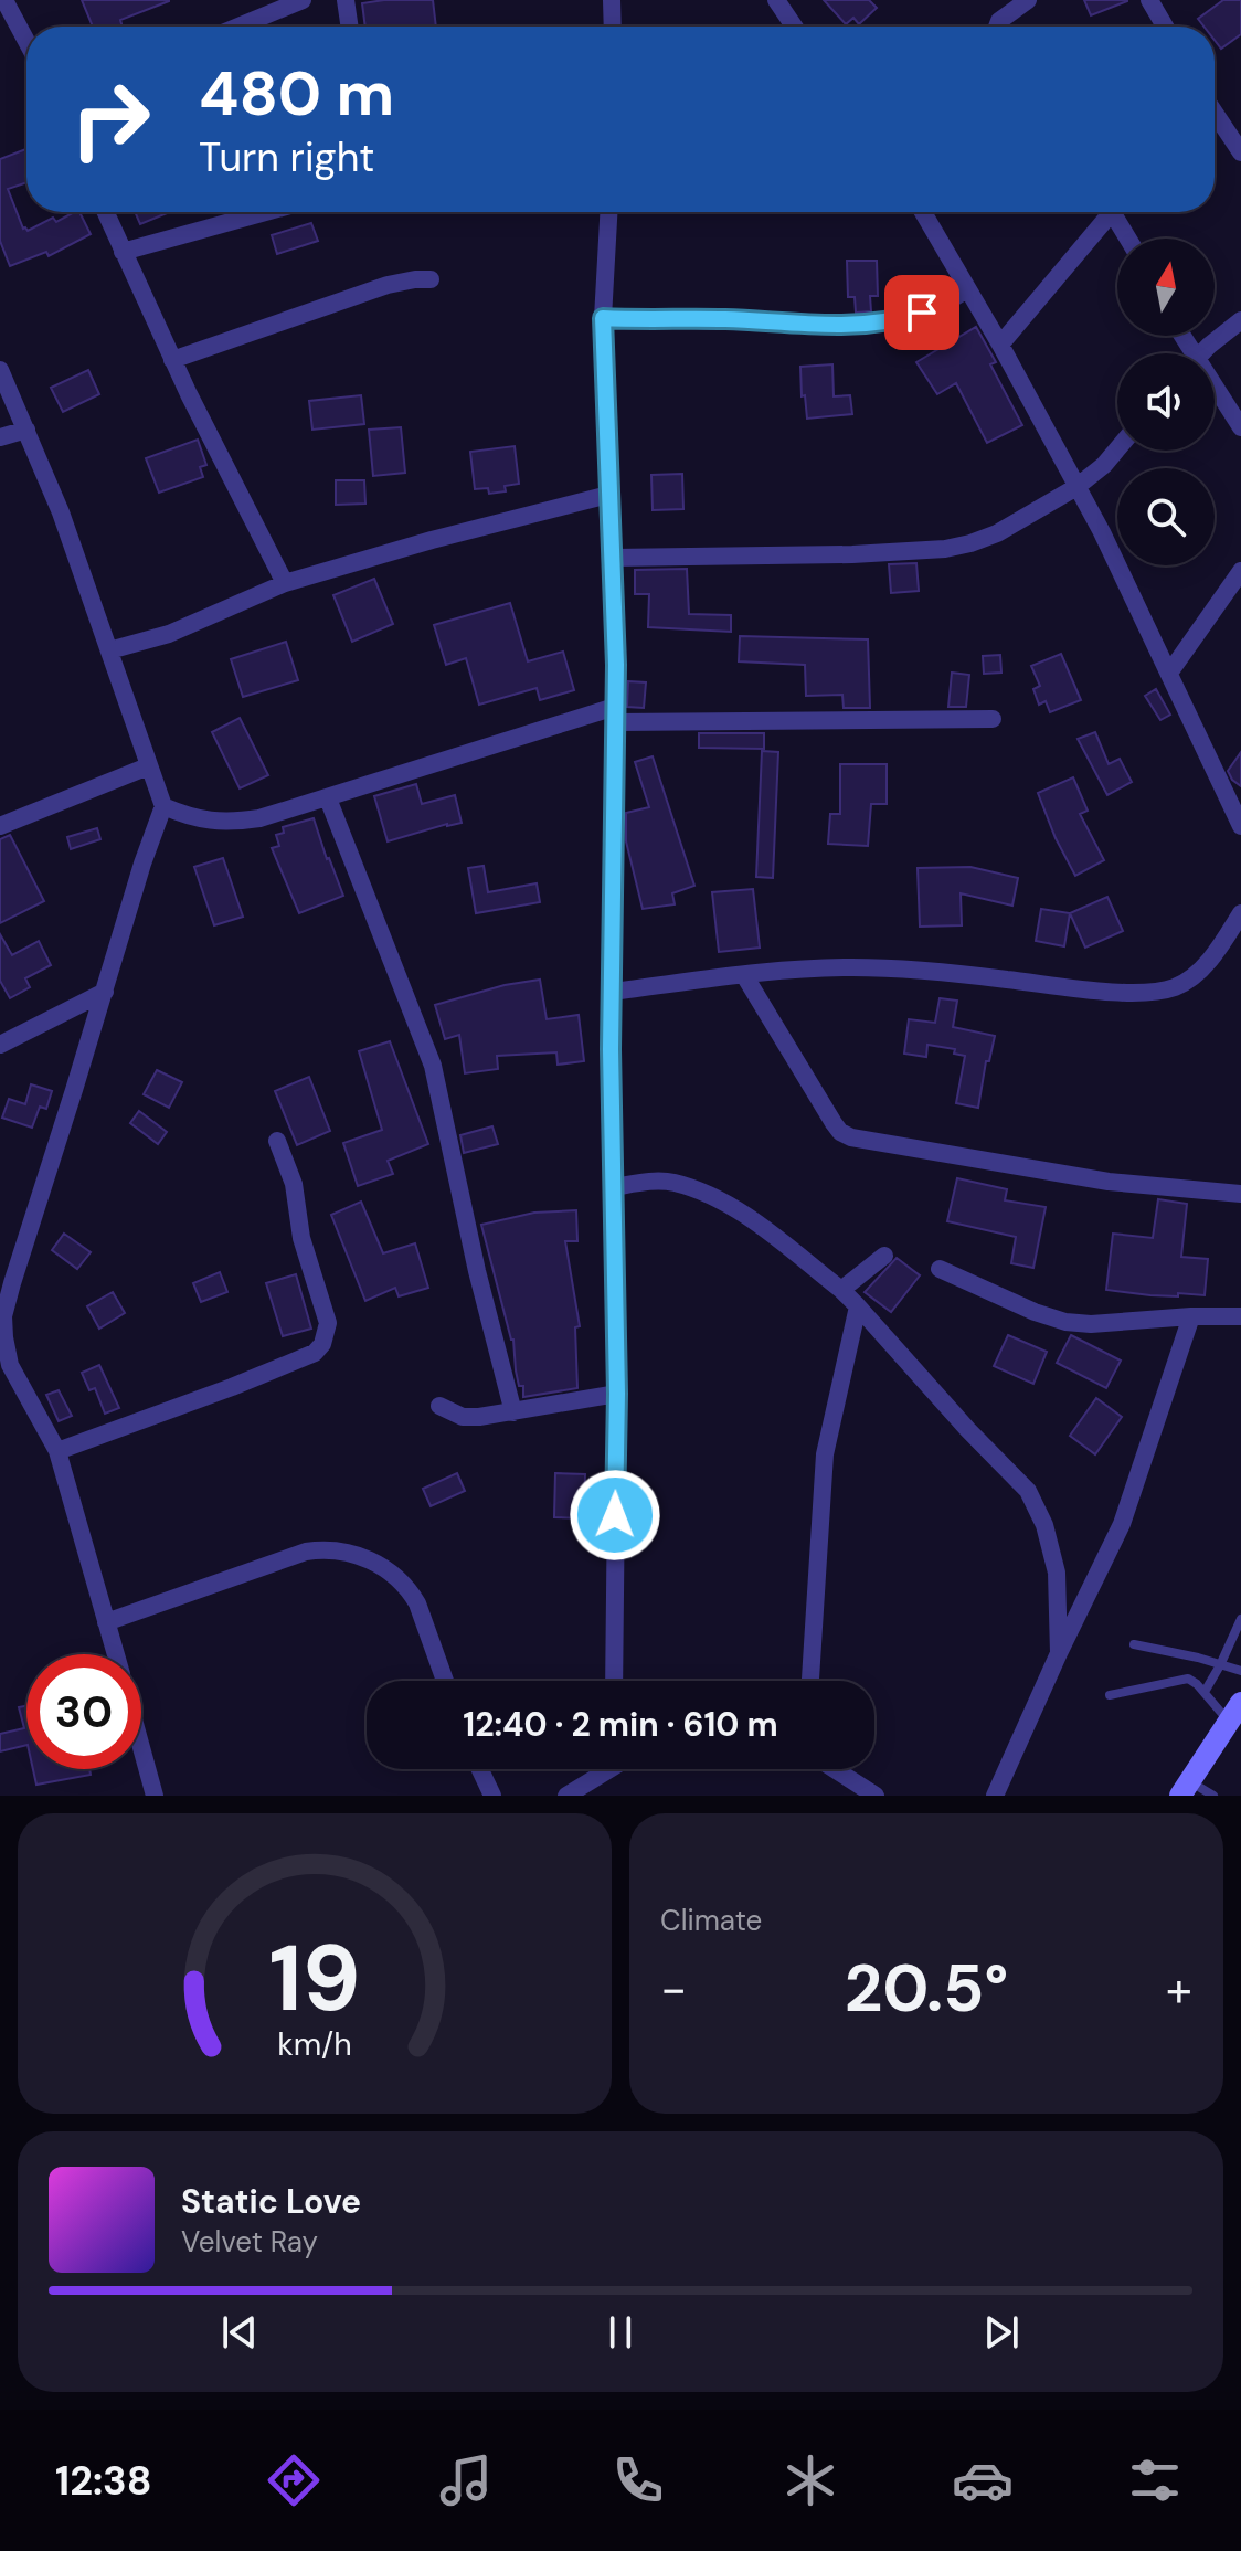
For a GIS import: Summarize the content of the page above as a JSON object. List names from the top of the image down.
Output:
{
  "north": "top",
  "page": {
    "turn": ["480 m", "Turn right"],
    "limit": "30",
    "trip": "12:40 · 2 min · 610 m",
    "tile": "Climate",
    "heat": ["−", "20.5°", "+"],
    "song": ["Static Love", "Velvet Ray"],
    "tabs": "12:38",
    "gauge": ["19", "km/h"]
  }
}
